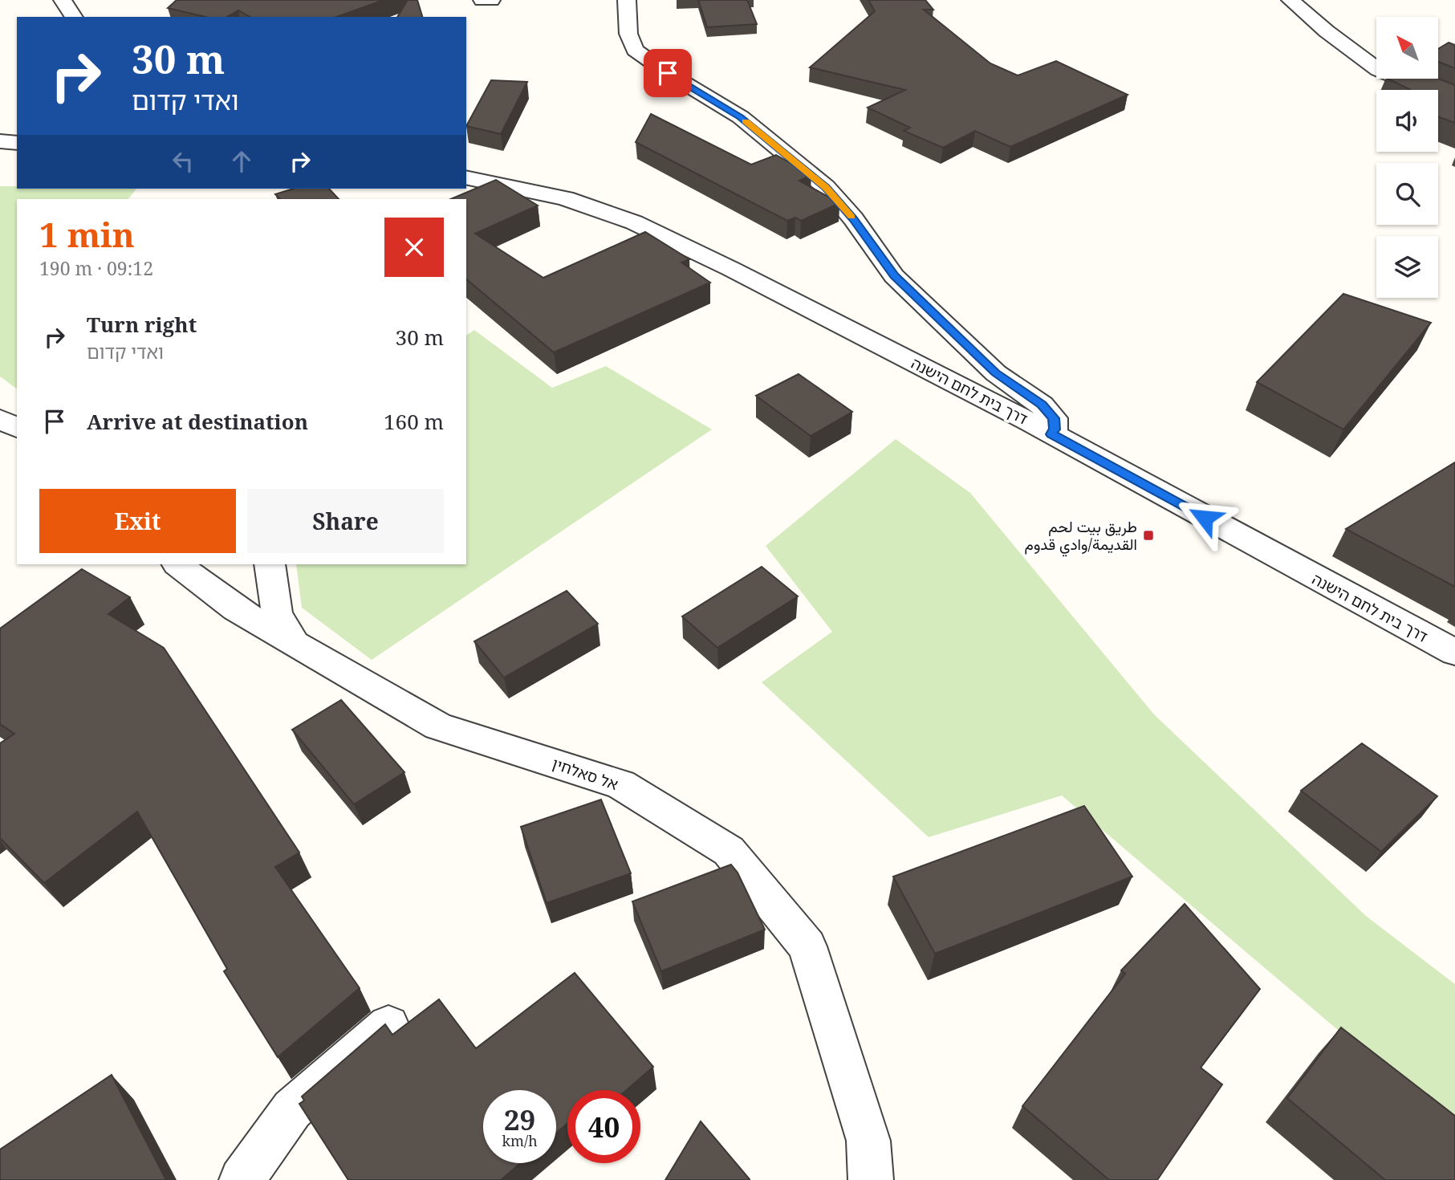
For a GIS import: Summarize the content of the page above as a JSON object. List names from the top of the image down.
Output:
{
  "streets": {
    "street": ["דרך בית לחם הישנה", "אל סאלחין"]
  },
  "places": {
    "transit": ["طريق بيت لحم القديمة/وادي قدوم"]
  },
  "north": "top left",
  "page": {
    "turn": ["30 m", "ואדי קדום"],
    "heading": ["1 min", "190 m · 09:12"],
    "list": [
      {
        "name": "Turn right",
        "note": "ואדי קדום",
        "value": "30 m"
      },
      {
        "name": "Arrive at destination",
        "value": "160 m"
      }
    ],
    "buttons": ["Exit", "Share"],
    "speed": "29 km/h",
    "limit": "40"
  }
}
